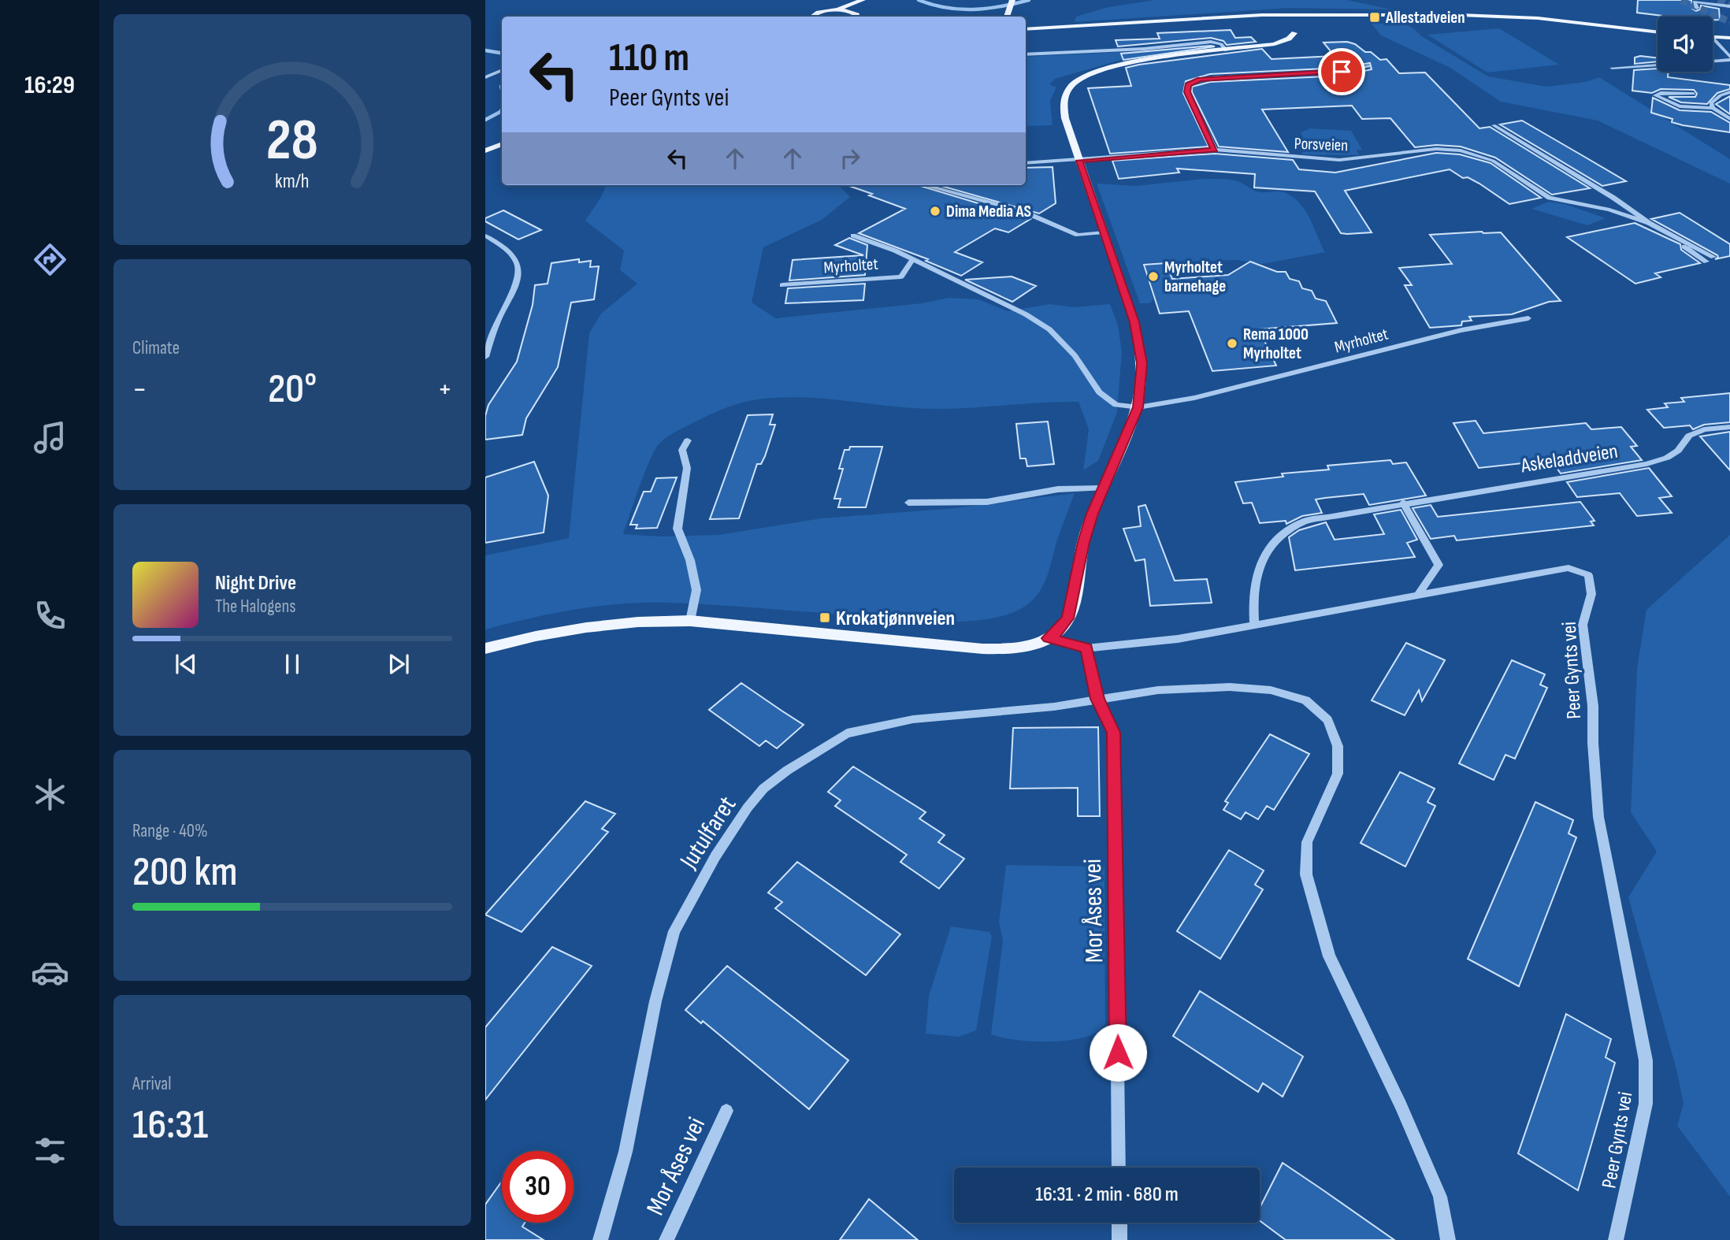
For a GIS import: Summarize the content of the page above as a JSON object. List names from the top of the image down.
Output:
{
  "streets": {
    "street": [
      "Porsveien",
      "Myrholtet",
      "Askeladdveien",
      "Peer Gynts vei",
      "Jutulfaret",
      "Mor Åses vei"
    ]
  },
  "crossings": [
    ["Askeladdveien", "Peer Gynts vei"],
    ["Peer Gynts vei", "Mor Åses vei"],
    ["Jutulfaret", "Mor Åses vei"]
  ],
  "places": {
    "transit": ["Allestadveien", "Krokatjønnveien"],
    "other": ["Dima Media AS", "Myrholtet barnehage", "Rema 1000 Myrholtet"]
  },
  "page": {
    "tabs": "16:29",
    "turn": ["110 m", "Peer Gynts vei"],
    "tile": [
      "Climate",
      ["Range · 40%", "200 km"],
      ["Arrival", "16:31"]
    ],
    "heat": ["−", "20°", "+"],
    "song": ["Night Drive", "The Halogens"],
    "limit": "30",
    "trip": "16:31 · 2 min · 680 m",
    "gauge": ["28", "km/h"]
  }
}
